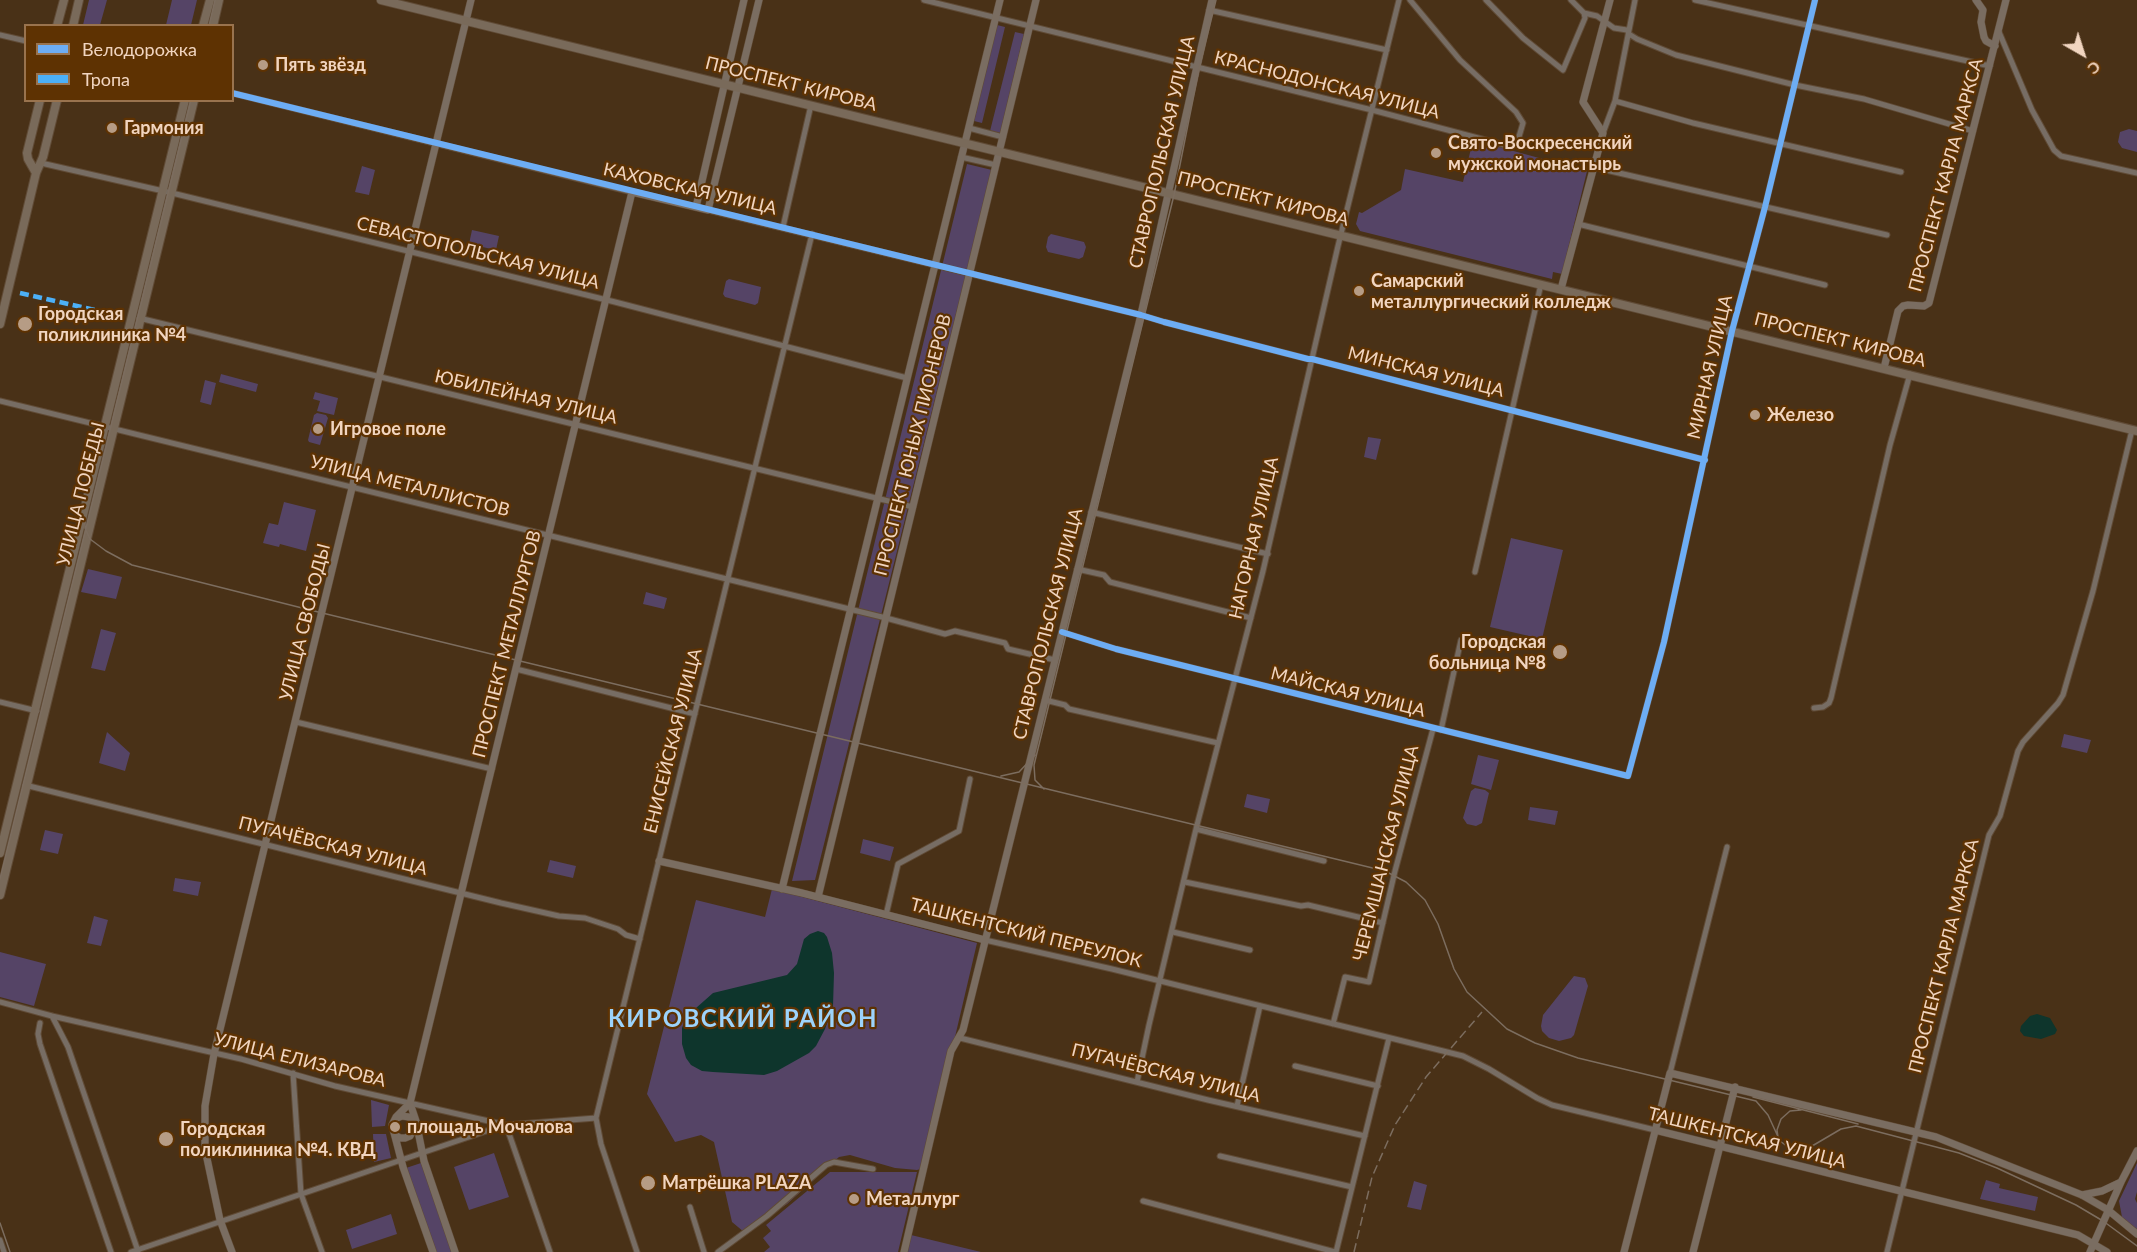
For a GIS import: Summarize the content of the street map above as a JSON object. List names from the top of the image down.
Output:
{
  "streets": {
    "main road": ["ПРОСПЕКТ КИРОВА", "УЛИЦА ПОБЕДЫ"],
    "street": [
      "КРАСНОДОНСКАЯ УЛИЦА",
      "СТАВРОПОЛЬСКАЯ УЛИЦА",
      "ПРОСПЕКТ КАРЛА МАРКСА",
      "КАХОВСКАЯ УЛИЦА",
      "СЕВАСТОПОЛЬСКАЯ УЛИЦА",
      "МИРНАЯ УЛИЦА",
      "МИНСКАЯ УЛИЦА",
      "ЮБИЛЕЙНАЯ УЛИЦА",
      "ПРОСПЕКТ ЮНЫХ ПИОНЕРОВ",
      "УЛИЦА МЕТАЛЛИСТОВ",
      "НАГОРНАЯ УЛИЦА",
      "УЛИЦА СВОБОДЫ",
      "ПРОСПЕКТ МЕТАЛЛУРГОВ",
      "МАЙСКАЯ УЛИЦА",
      "ЕНИСЕЙСКАЯ УЛИЦА",
      "ПУГАЧЁВСКАЯ УЛИЦА",
      "ЧЕРЕМШАНСКАЯ УЛИЦА",
      "ТАШКЕНТСКИЙ ПЕРЕУЛОК",
      "УЛИЦА ЕЛИЗАРОВА",
      "ТАШКЕНТСКАЯ УЛИЦА"
    ]
  },
  "crossings": [
    ["ПРОСПЕКТ КИРОВА", "СТАВРОПОЛЬСКАЯ УЛИЦА"],
    ["ПРОСПЕКТ КИРОВА", "ПРОСПЕКТ КАРЛА МАРКСА"],
    ["ПРОСПЕКТ КИРОВА", "МИРНАЯ УЛИЦА"],
    ["ПРОСПЕКТ КИРОВА", "ПРОСПЕКТ ЮНЫХ ПИОНЕРОВ"],
    ["ПРОСПЕКТ КИРОВА", "НАГОРНАЯ УЛИЦА"],
    ["ПРОСПЕКТ КИРОВА", "УЛИЦА СВОБОДЫ"],
    ["КРАСНОДОНСКАЯ УЛИЦА", "СТАВРОПОЛЬСКАЯ УЛИЦА"],
    ["КРАСНОДОНСКАЯ УЛИЦА", "ПРОСПЕКТ ЮНЫХ ПИОНЕРОВ"],
    ["КРАСНОДОНСКАЯ УЛИЦА", "НАГОРНАЯ УЛИЦА"],
    ["СТАВРОПОЛЬСКАЯ УЛИЦА", "КАХОВСКАЯ УЛИЦА"],
    ["СТАВРОПОЛЬСКАЯ УЛИЦА", "МИНСКАЯ УЛИЦА"],
    ["СТАВРОПОЛЬСКАЯ УЛИЦА", "УЛИЦА МЕТАЛЛИСТОВ"],
    ["СТАВРОПОЛЬСКАЯ УЛИЦА", "МАЙСКАЯ УЛИЦА"],
    ["СТАВРОПОЛЬСКАЯ УЛИЦА", "ПУГАЧЁВСКАЯ УЛИЦА"],
    ["СТАВРОПОЛЬСКАЯ УЛИЦА", "ТАШКЕНТСКИЙ ПЕРЕУЛОК"],
    ["ПРОСПЕКТ КАРЛА МАРКСА", "ТАШКЕНТСКАЯ УЛИЦА"],
    ["КАХОВСКАЯ УЛИЦА", "МИНСКАЯ УЛИЦА"],
    ["КАХОВСКАЯ УЛИЦА", "ПРОСПЕКТ ЮНЫХ ПИОНЕРОВ"],
    ["КАХОВСКАЯ УЛИЦА", "УЛИЦА СВОБОДЫ"],
    ["КАХОВСКАЯ УЛИЦА", "ПРОСПЕКТ МЕТАЛЛУРГОВ"],
    ["КАХОВСКАЯ УЛИЦА", "ЕНИСЕЙСКАЯ УЛИЦА"],
    ["СЕВАСТОПОЛЬСКАЯ УЛИЦА", "ПРОСПЕКТ ЮНЫХ ПИОНЕРОВ"],
    ["СЕВАСТОПОЛЬСКАЯ УЛИЦА", "УЛИЦА ПОБЕДЫ"],
    ["СЕВАСТОПОЛЬСКАЯ УЛИЦА", "УЛИЦА СВОБОДЫ"],
    ["СЕВАСТОПОЛЬСКАЯ УЛИЦА", "ПРОСПЕКТ МЕТАЛЛУРГОВ"],
    ["СЕВАСТОПОЛЬСКАЯ УЛИЦА", "ЕНИСЕЙСКАЯ УЛИЦА"],
    ["МИРНАЯ УЛИЦА", "МИНСКАЯ УЛИЦА"],
    ["МИРНАЯ УЛИЦА", "МАЙСКАЯ УЛИЦА"],
    ["МИНСКАЯ УЛИЦА", "НАГОРНАЯ УЛИЦА"],
    ["ЮБИЛЕЙНАЯ УЛИЦА", "ПРОСПЕКТ ЮНЫХ ПИОНЕРОВ"],
    ["ЮБИЛЕЙНАЯ УЛИЦА", "УЛИЦА ПОБЕДЫ"],
    ["ЮБИЛЕЙНАЯ УЛИЦА", "УЛИЦА СВОБОДЫ"],
    ["ЮБИЛЕЙНАЯ УЛИЦА", "ПРОСПЕКТ МЕТАЛЛУРГОВ"],
    ["ЮБИЛЕЙНАЯ УЛИЦА", "ЕНИСЕЙСКАЯ УЛИЦА"],
    ["ПРОСПЕКТ ЮНЫХ ПИОНЕРОВ", "УЛИЦА МЕТАЛЛИСТОВ"],
    ["ПРОСПЕКТ ЮНЫХ ПИОНЕРОВ", "ТАШКЕНТСКИЙ ПЕРЕУЛОК"],
    ["УЛИЦА МЕТАЛЛИСТОВ", "УЛИЦА ПОБЕДЫ"],
    ["УЛИЦА МЕТАЛЛИСТОВ", "УЛИЦА СВОБОДЫ"],
    ["УЛИЦА МЕТАЛЛИСТОВ", "ПРОСПЕКТ МЕТАЛЛУРГОВ"],
    ["УЛИЦА МЕТАЛЛИСТОВ", "ЕНИСЕЙСКАЯ УЛИЦА"],
    ["УЛИЦА ПОБЕДЫ", "ПУГАЧЁВСКАЯ УЛИЦА"],
    ["НАГОРНАЯ УЛИЦА", "МАЙСКАЯ УЛИЦА"],
    ["НАГОРНАЯ УЛИЦА", "ПУГАЧЁВСКАЯ УЛИЦА"],
    ["НАГОРНАЯ УЛИЦА", "ТАШКЕНТСКИЙ ПЕРЕУЛОК"],
    ["УЛИЦА СВОБОДЫ", "ПУГАЧЁВСКАЯ УЛИЦА"],
    ["УЛИЦА СВОБОДЫ", "УЛИЦА ЕЛИЗАРОВА"],
    ["ПРОСПЕКТ МЕТАЛЛУРГОВ", "ПУГАЧЁВСКАЯ УЛИЦА"],
    ["ПРОСПЕКТ МЕТАЛЛУРГОВ", "УЛИЦА ЕЛИЗАРОВА"],
    ["МАЙСКАЯ УЛИЦА", "ЧЕРЕМШАНСКАЯ УЛИЦА"],
    ["ЕНИСЕЙСКАЯ УЛИЦА", "ПУГАЧЁВСКАЯ УЛИЦА"],
    ["ЕНИСЕЙСКАЯ УЛИЦА", "ТАШКЕНТСКИЙ ПЕРЕУЛОК"],
    ["ЕНИСЕЙСКАЯ УЛИЦА", "УЛИЦА ЕЛИЗАРОВА"],
    ["ЧЕРЕМШАНСКАЯ УЛИЦА", "ТАШКЕНТСКИЙ ПЕРЕУЛОК"],
    ["ТАШКЕНТСКИЙ ПЕРЕУЛОК", "ТАШКЕНТСКАЯ УЛИЦА"]
  ],
  "districts": ["КИРОВСКИЙ РАЙОН"],
  "places": [
    "Пять звёзд",
    "Гармония",
    "Свято-Воскресенский мужской монастырь",
    "Самарский металлургический колледж",
    "Городская поликлиника №4",
    "Железо",
    "Игровое поле",
    "Городская больница №8",
    "площадь Мочалова",
    "Городская поликлиника №4. КВД",
    "Матрёшка PLAZA",
    "Металлург"
  ],
  "legend": ["Велодорожка", "Тропа"],
  "north": "bottom right"
}
